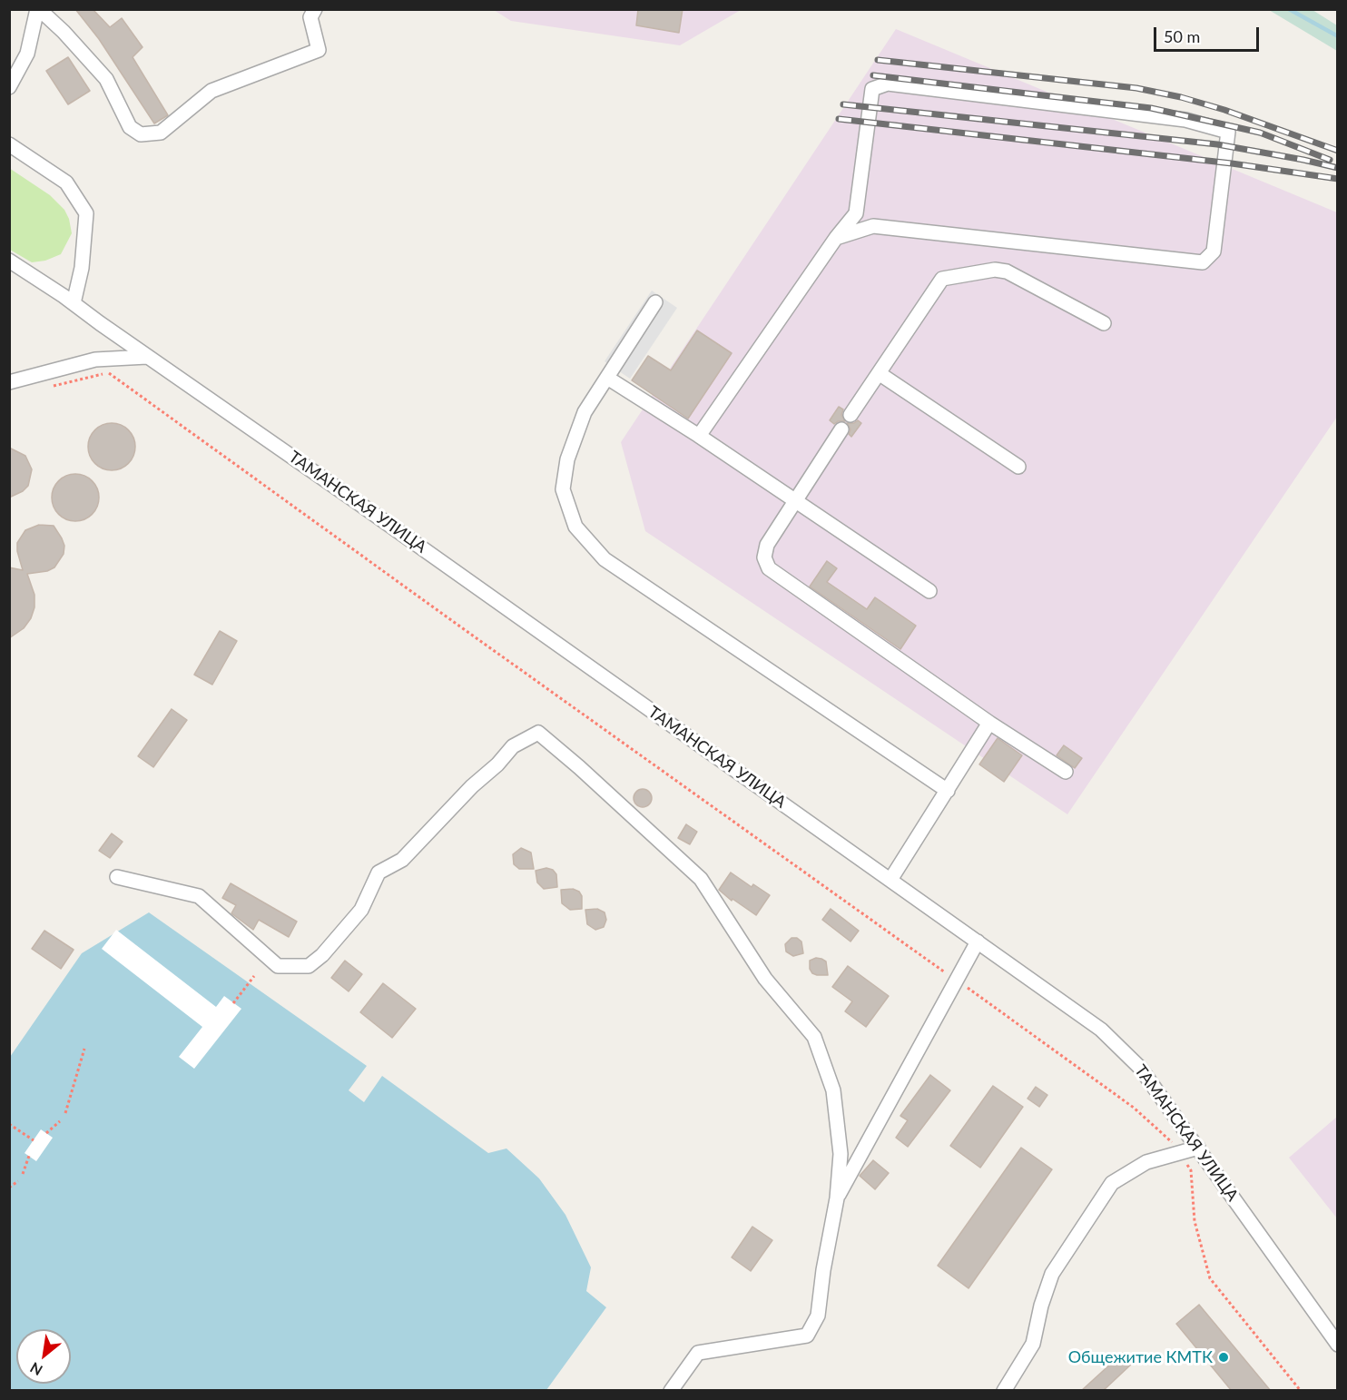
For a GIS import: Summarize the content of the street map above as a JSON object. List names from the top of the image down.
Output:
{
  "streets": {
    "street": ["ТАМАНСКАЯ УЛИЦА"]
  },
  "places": ["Общежитие КМТК"],
  "scale_bar": "50 m",
  "north": "bottom left"
}
